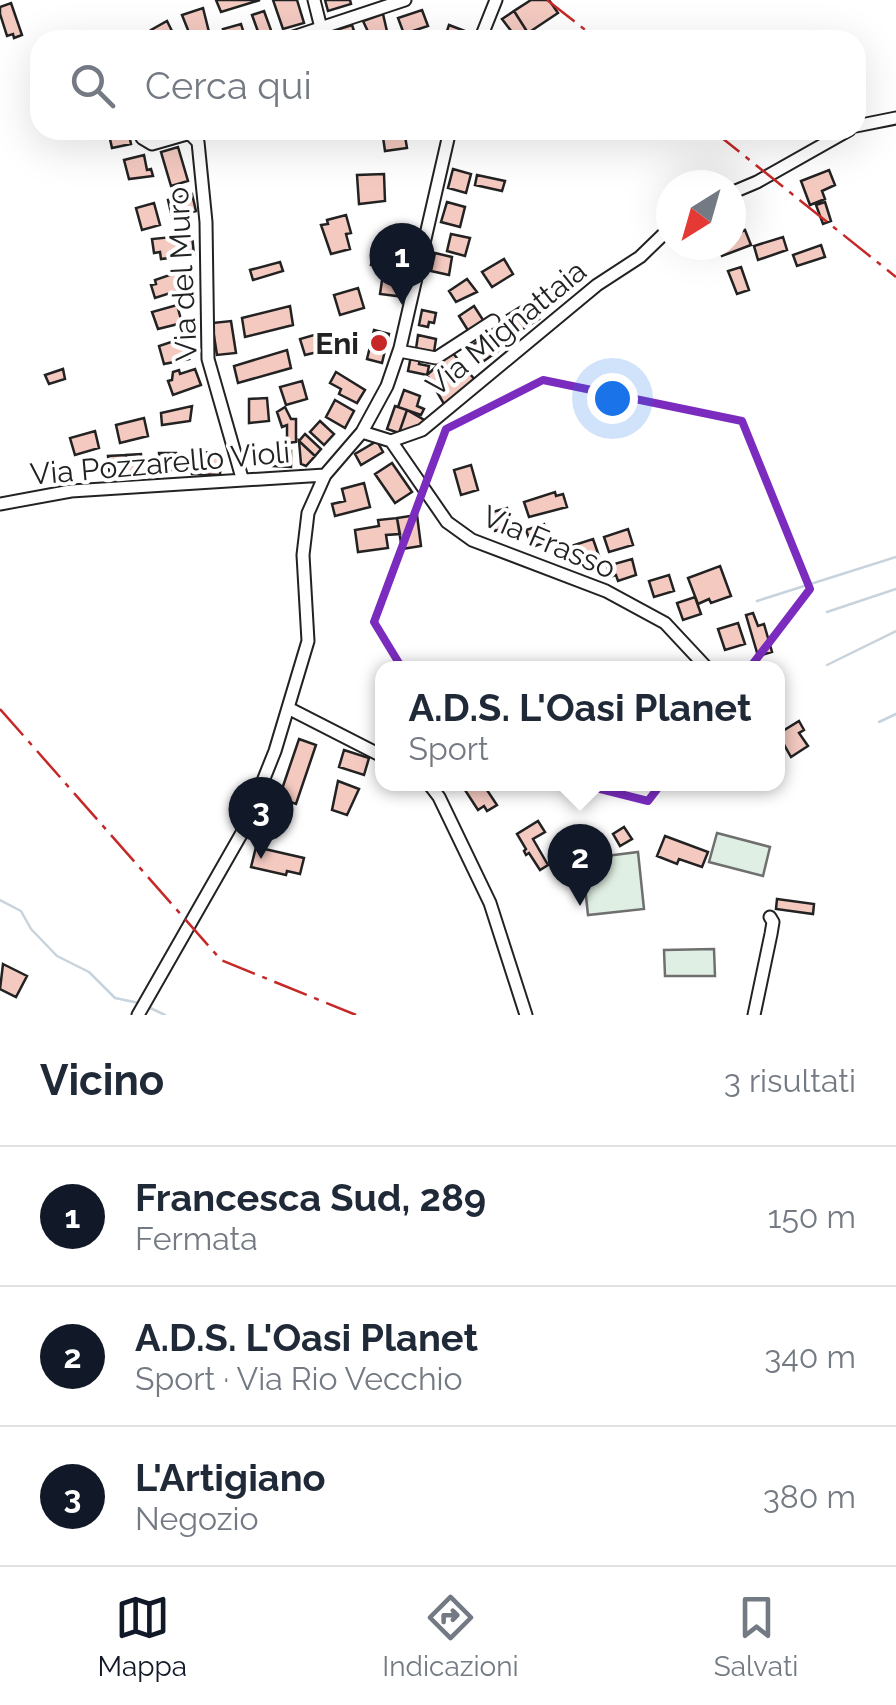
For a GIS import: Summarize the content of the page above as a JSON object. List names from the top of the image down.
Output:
{
  "streets": {
    "street": [
      "Via del Muro",
      "Via Mignattaia",
      "Via Pozzarello Violi",
      "Via Frasso"
    ]
  },
  "crossings": [
    ["Via del Muro", "Via Pozzarello Violi"],
    ["Via Mignattaia", "Via Frasso"]
  ],
  "places": ["Eni"],
  "north": "bottom left",
  "page": {
    "search": "Cerca qui",
    "pins": ["1", "3", "2"],
    "popup": ["A.D.S. L'Oasi Planet", "Sport"],
    "heading": ["Vicino", "3 risultati"],
    "list": [
      {
        "mark": "1",
        "name": "Francesca Sud, 289",
        "note": "Fermata",
        "value": "150 m"
      },
      {
        "mark": "2",
        "name": "A.D.S. L'Oasi Planet",
        "note": "Sport · Via Rio Vecchio",
        "value": "340 m"
      },
      {
        "mark": "3",
        "name": "L'Artigiano",
        "note": "Negozio",
        "value": "380 m"
      }
    ],
    "nav": ["Mappa", "Indicazioni", "Salvati"]
  }
}
